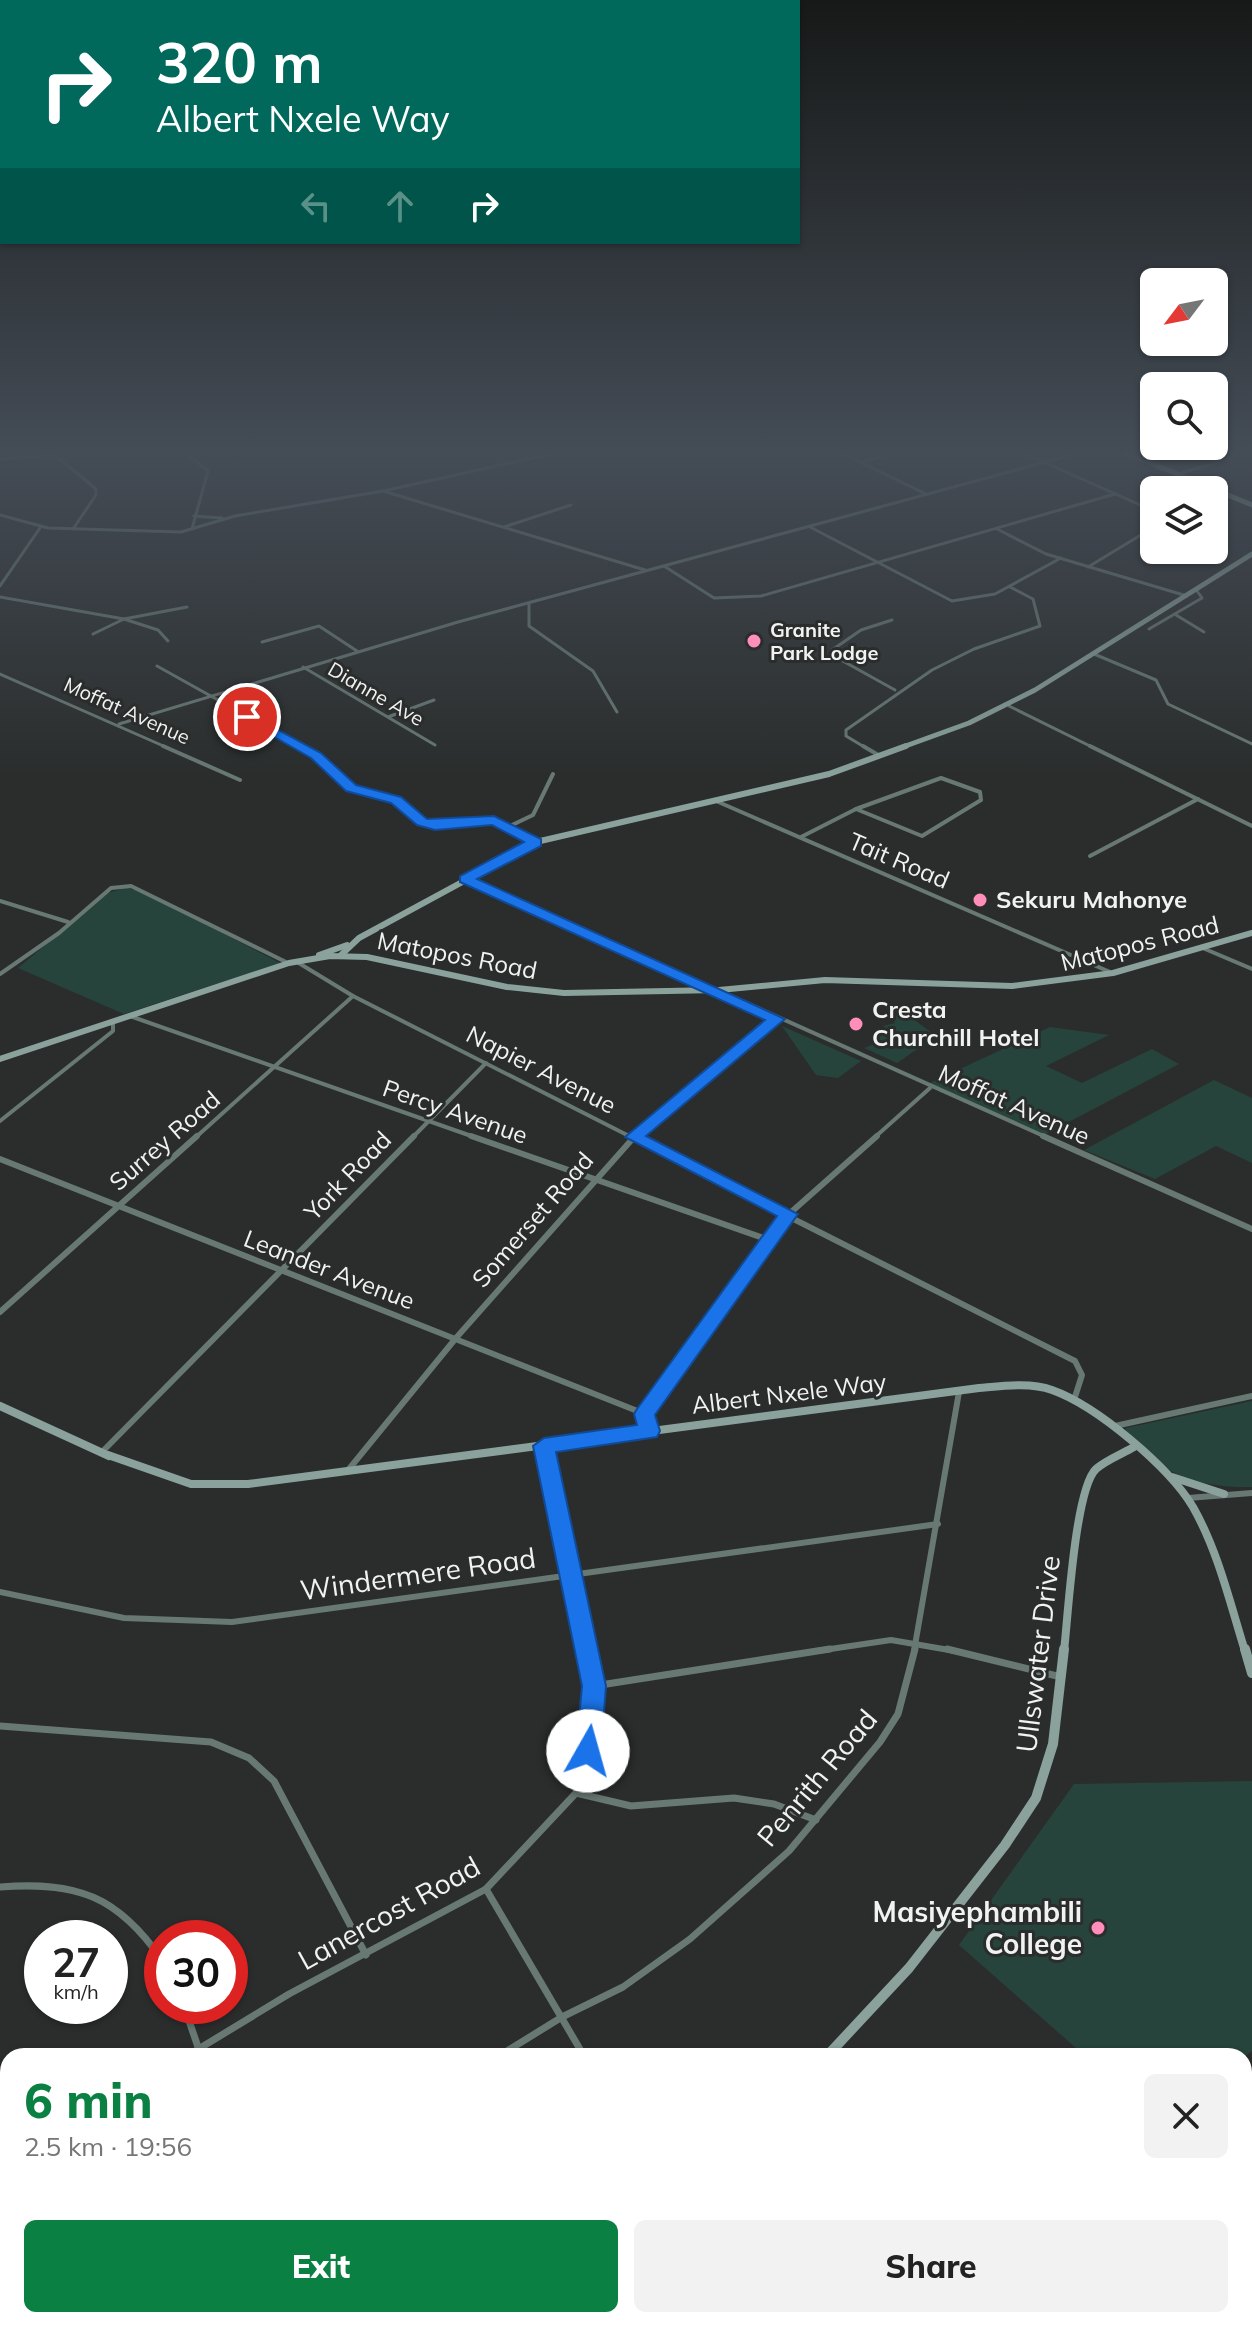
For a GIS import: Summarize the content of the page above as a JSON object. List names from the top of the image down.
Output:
{
  "streets": {
    "main road": ["Matopos Road", "Albert Nxele Way", "Ullswater Drive"],
    "street": [
      "Dianne Ave",
      "Moffat Avenue",
      "Tait Road",
      "Napier Avenue",
      "Percy Avenue",
      "Surrey Road",
      "York Road",
      "Somerset Road",
      "Leander Avenue",
      "Windermere Road",
      "Penrith Road",
      "Lanercost Road"
    ]
  },
  "crossings": [
    ["Moffat Avenue", "Matopos Road"],
    ["Moffat Avenue", "Somerset Road"],
    ["Tait Road", "Matopos Road"],
    ["Matopos Road", "Napier Avenue"],
    ["Matopos Road", "Percy Avenue"],
    ["Napier Avenue", "Surrey Road"],
    ["Napier Avenue", "York Road"],
    ["Napier Avenue", "Somerset Road"],
    ["Napier Avenue", "Albert Nxele Way"],
    ["Percy Avenue", "Surrey Road"],
    ["Percy Avenue", "York Road"],
    ["Percy Avenue", "Somerset Road"],
    ["Surrey Road", "Leander Avenue"],
    ["York Road", "Leander Avenue"],
    ["York Road", "Albert Nxele Way"],
    ["Somerset Road", "Leander Avenue"],
    ["Somerset Road", "Albert Nxele Way"],
    ["Albert Nxele Way", "Ullswater Drive"],
    ["Albert Nxele Way", "Penrith Road"],
    ["Albert Nxele Way", "Lanercost Road"],
    ["Windermere Road", "Penrith Road"],
    ["Windermere Road", "Lanercost Road"]
  ],
  "places": [
    "Granite Park Lodge",
    "Sekuru Mahonye",
    "Cresta Churchill Hotel",
    "Masiyephambili College"
  ],
  "north": "bottom left",
  "page": {
    "turn": ["320 m", "Albert Nxele Way"],
    "speed": "27 km/h",
    "limit": "30",
    "heading": ["6 min", "2.5 km · 19:56"],
    "buttons": ["Exit", "Share"]
  }
}
